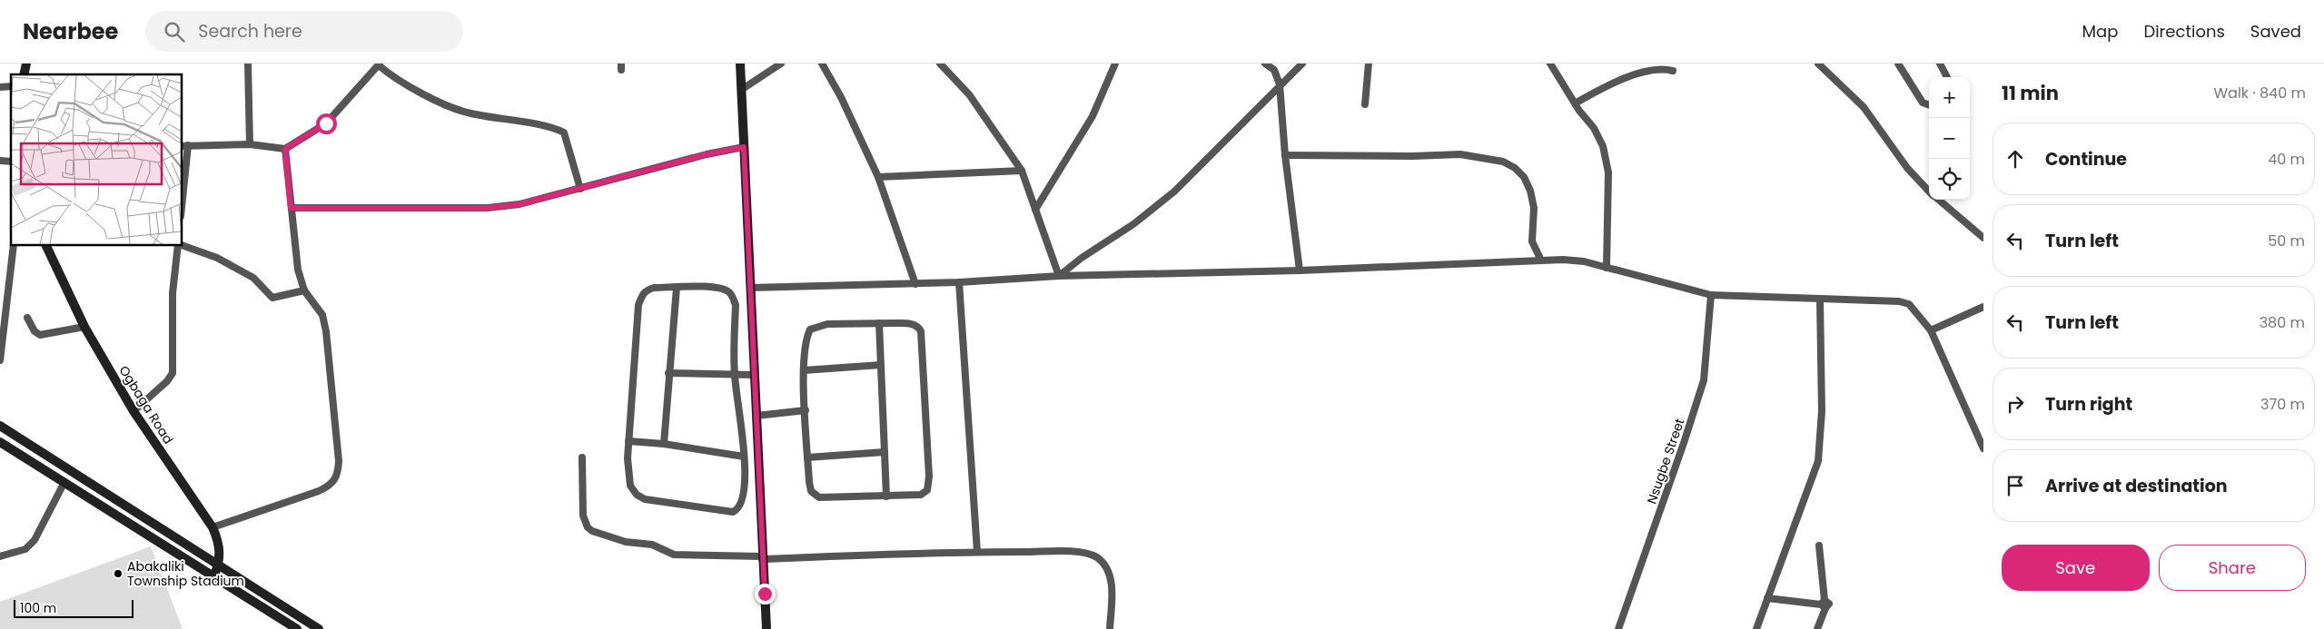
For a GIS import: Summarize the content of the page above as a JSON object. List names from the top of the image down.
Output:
{
  "streets": {
    "main road": ["Ogbaga Road"],
    "street": ["Nsugbe Street"]
  },
  "places": ["Abakaliki Township Stadium"],
  "scale_bar": "100 m",
  "page": {
    "header": "Nearbee",
    "search": "Search here",
    "nav": ["Map", "Directions", "Saved"],
    "heading": ["11 min", "Walk · 840 m"],
    "map_buttons": ["+", "−"],
    "list": [
      ["Continue", "40 m"],
      ["Turn left", "50 m"],
      ["Turn left", "380 m"],
      ["Turn right", "370 m"],
      "Arrive at destination"
    ],
    "buttons": ["Save", "Share"],
    "scale": "100 m"
  }
}
